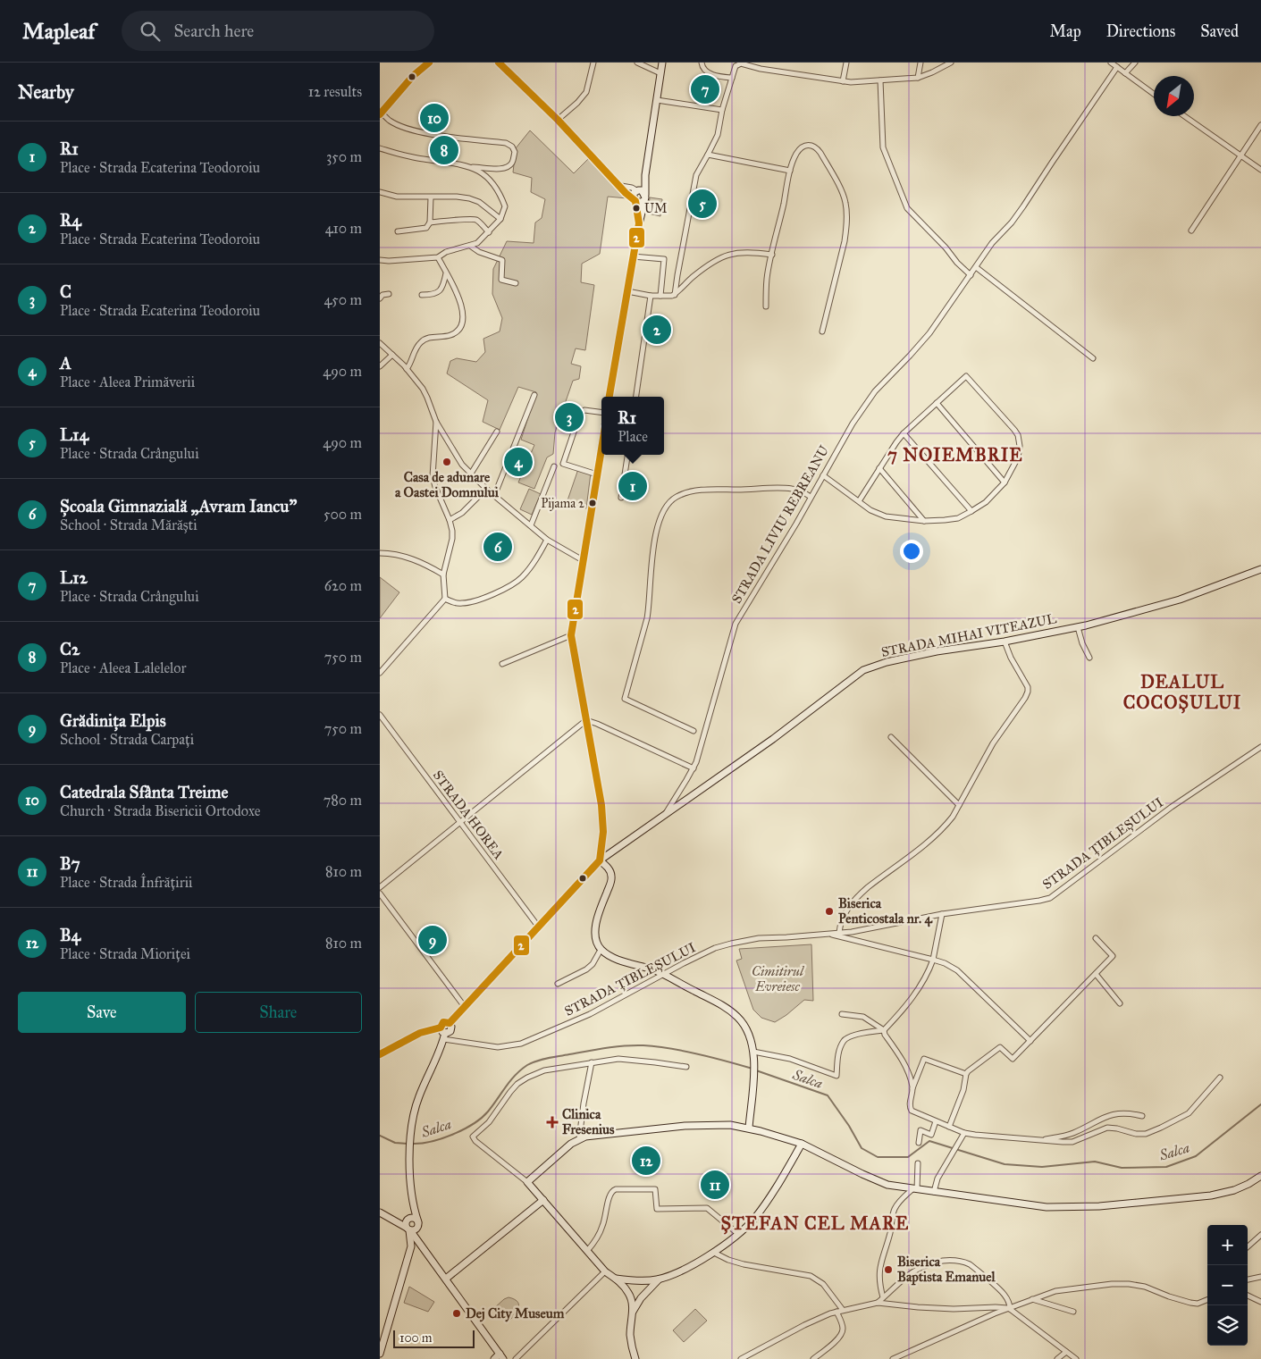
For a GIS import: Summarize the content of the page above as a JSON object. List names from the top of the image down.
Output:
{
  "streets": {
    "main road": ["STRADA MIHAI VITEAZUL"],
    "street": ["STRADA LIVIU REBREANU", "STRADA HOREA", "STRADA ȚIBLEȘULUI"]
  },
  "crossings": [
    ["STRADA LIVIU REBREANU", "STRADA MIHAI VITEAZUL"],
    ["STRADA MIHAI VITEAZUL", "STRADA HOREA"],
    ["STRADA MIHAI VITEAZUL", "STRADA ȚIBLEȘULUI"]
  ],
  "districts": ["7 NOIEMBRIE", "DEALUL COCOȘULUI", "ȘTEFAN CEL MARE"],
  "water": ["Salca"],
  "parks": ["Cimitirul Evreiesc"],
  "places": {
    "other": [
      "UM",
      "Casa de adunare a Oastei Domnului",
      "Pijama 2",
      "Biserica Penticostala nr. 4",
      "Biserica Baptista Emanuel",
      "Dej City Museum"
    ],
    "health": ["Clinica Fresenius"]
  },
  "lines": ["transit line 2"],
  "scale_bar": "100 m",
  "north": "bottom left",
  "page": {
    "header": "Mapleaf",
    "search": "Search here",
    "nav": ["Map", "Directions", "Saved"],
    "heading": ["Nearby", "12 results"],
    "pins": [
      "7",
      "10",
      "8",
      "5",
      "2",
      "3",
      "4",
      "1",
      "6",
      "9",
      "12",
      "11"
    ],
    "list": [
      {
        "mark": "1",
        "name": "R1",
        "note": "Place · Strada Ecaterina Teodoroiu",
        "value": "350 m"
      },
      {
        "mark": "2",
        "name": "R4",
        "note": "Place · Strada Ecaterina Teodoroiu",
        "value": "410 m"
      },
      {
        "mark": "3",
        "name": "C",
        "note": "Place · Strada Ecaterina Teodoroiu",
        "value": "450 m"
      },
      {
        "mark": "4",
        "name": "A",
        "note": "Place · Aleea Primăverii",
        "value": "490 m"
      },
      {
        "mark": "5",
        "name": "L14",
        "note": "Place · Strada Crângului",
        "value": "490 m"
      },
      {
        "mark": "6",
        "name": "Școala Gimnazială „Avram Iancu”",
        "note": "School · Strada Mărăști",
        "value": "500 m"
      },
      {
        "mark": "7",
        "name": "L12",
        "note": "Place · Strada Crângului",
        "value": "620 m"
      },
      {
        "mark": "8",
        "name": "C2",
        "note": "Place · Aleea Lalelelor",
        "value": "750 m"
      },
      {
        "mark": "9",
        "name": "Grădinița Elpis",
        "note": "School · Strada Carpați",
        "value": "750 m"
      },
      {
        "mark": "10",
        "name": "Catedrala Sfânta Treime",
        "note": "Church · Strada Bisericii Ortodoxe",
        "value": "780 m"
      },
      {
        "mark": "11",
        "name": "B7",
        "note": "Place · Strada Înfrățirii",
        "value": "810 m"
      },
      {
        "mark": "12",
        "name": "B4",
        "note": "Place · Strada Mioriței",
        "value": "810 m"
      }
    ],
    "popup": ["R1", "Place"],
    "buttons": ["Save", "Share"],
    "map_buttons": ["+", "−"],
    "scale": "100 m"
  }
}
